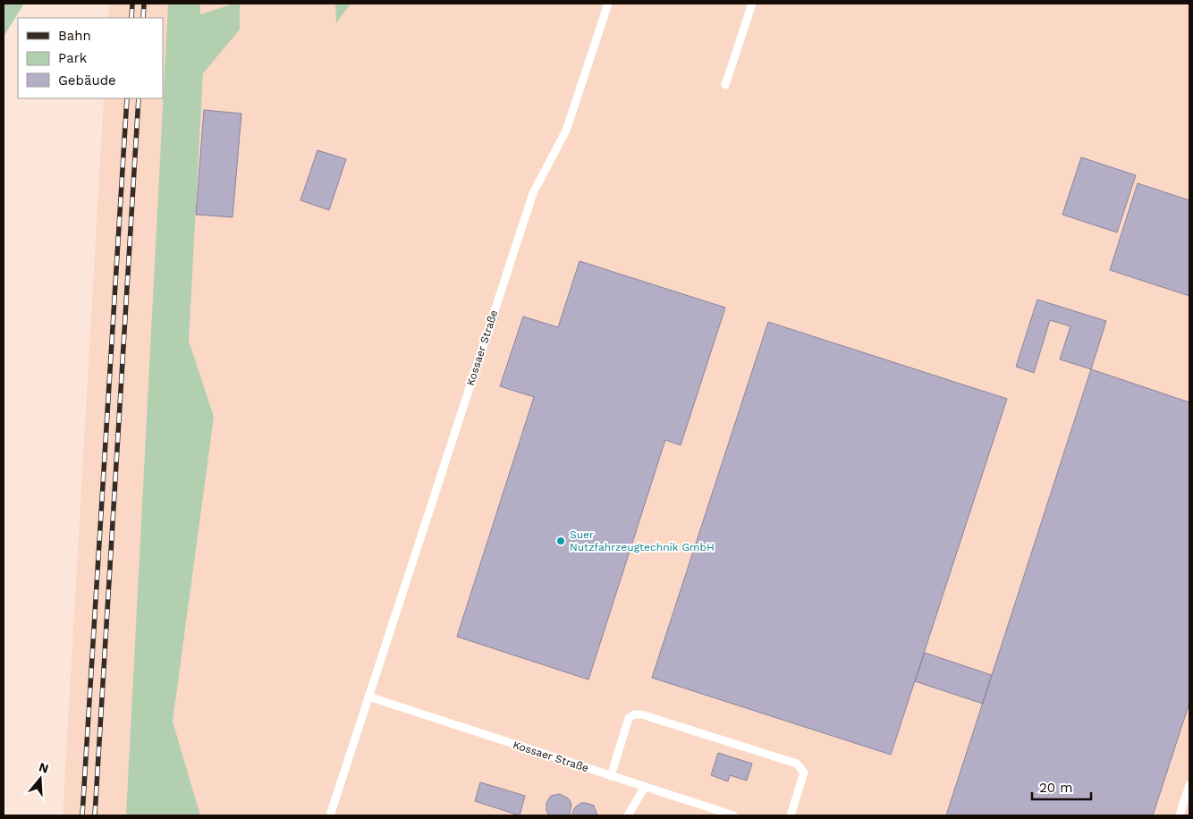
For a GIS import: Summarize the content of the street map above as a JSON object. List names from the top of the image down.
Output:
{
  "streets": {
    "lane": ["Kossaer Straße"]
  },
  "places": ["Suer Nutzfahrzeugtechnik GmbH"],
  "legend": ["Bahn", "Park", "Gebäude"],
  "scale_bar": "20 m",
  "north": "top"
}
